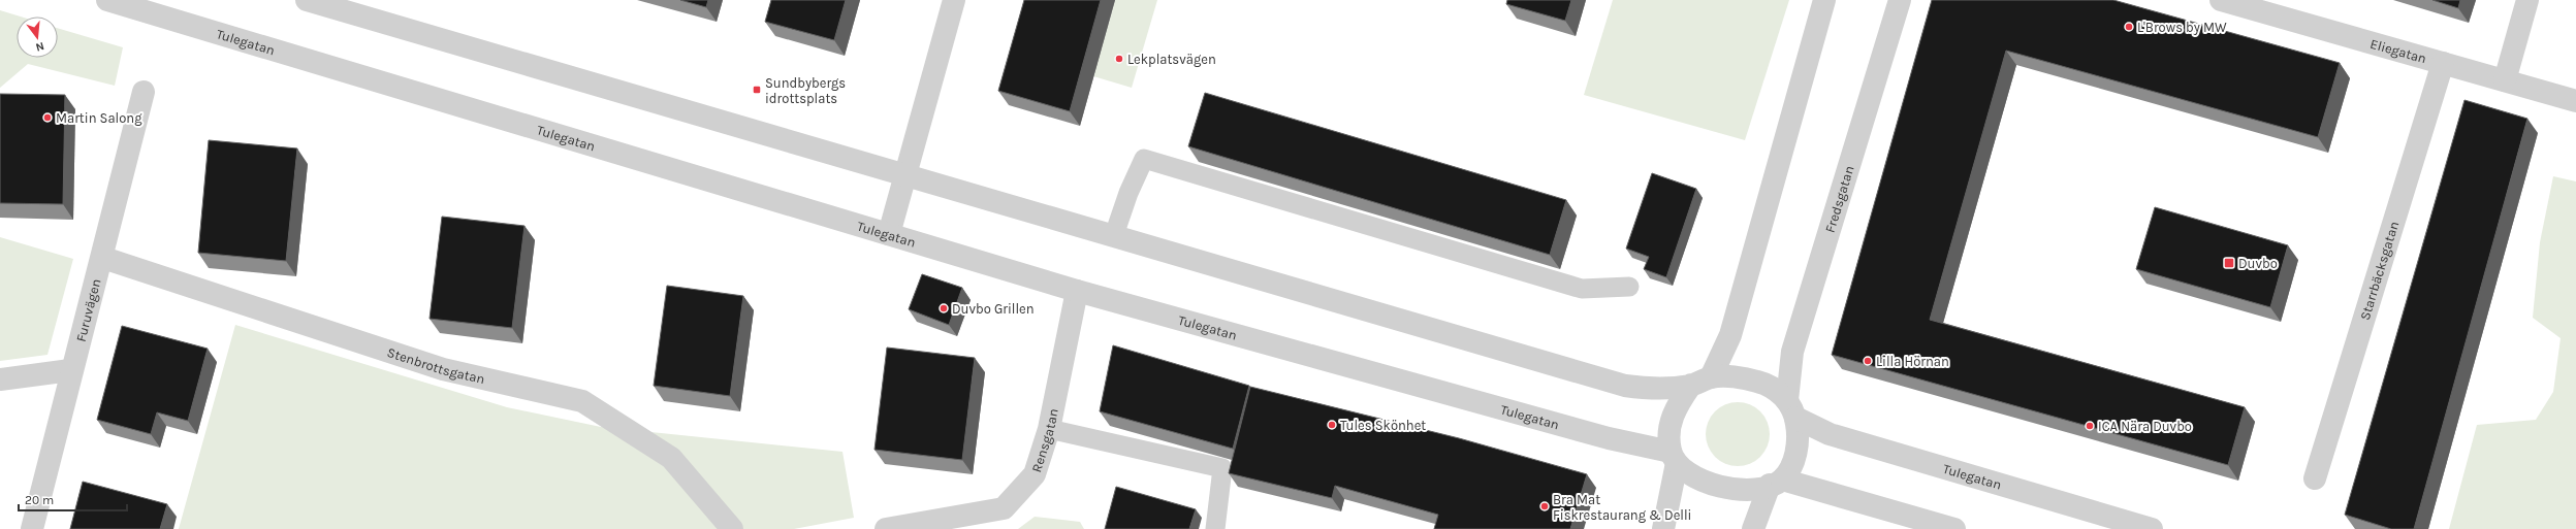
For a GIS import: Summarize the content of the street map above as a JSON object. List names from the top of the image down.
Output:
{
  "streets": {
    "street": [
      "Tulegatan",
      "Eliegatan",
      "Fredsgatan",
      "Starrbäcksgatan",
      "Furuvägen",
      "Stenbrottsgatan",
      "Rensgatan"
    ]
  },
  "crossings": [
    ["Tulegatan", "Fredsgatan"],
    ["Tulegatan", "Rensgatan"],
    ["Eliegatan", "Starrbäcksgatan"],
    ["Furuvägen", "Stenbrottsgatan"]
  ],
  "places": {
    "other": [
      "L'Brows by MW",
      "Lekplatsvägen",
      "Martin Salong",
      "Duvbo Grillen",
      "Lilla Hörnan",
      "Tules Skönhet",
      "ICA Nära Duvbo",
      "Bra Mat Fiskrestaurang & Delli"
    ],
    "transit": ["Sundbybergs idrottsplats", "Duvbo"]
  },
  "scale_bar": "20 m",
  "north": "bottom"
}
